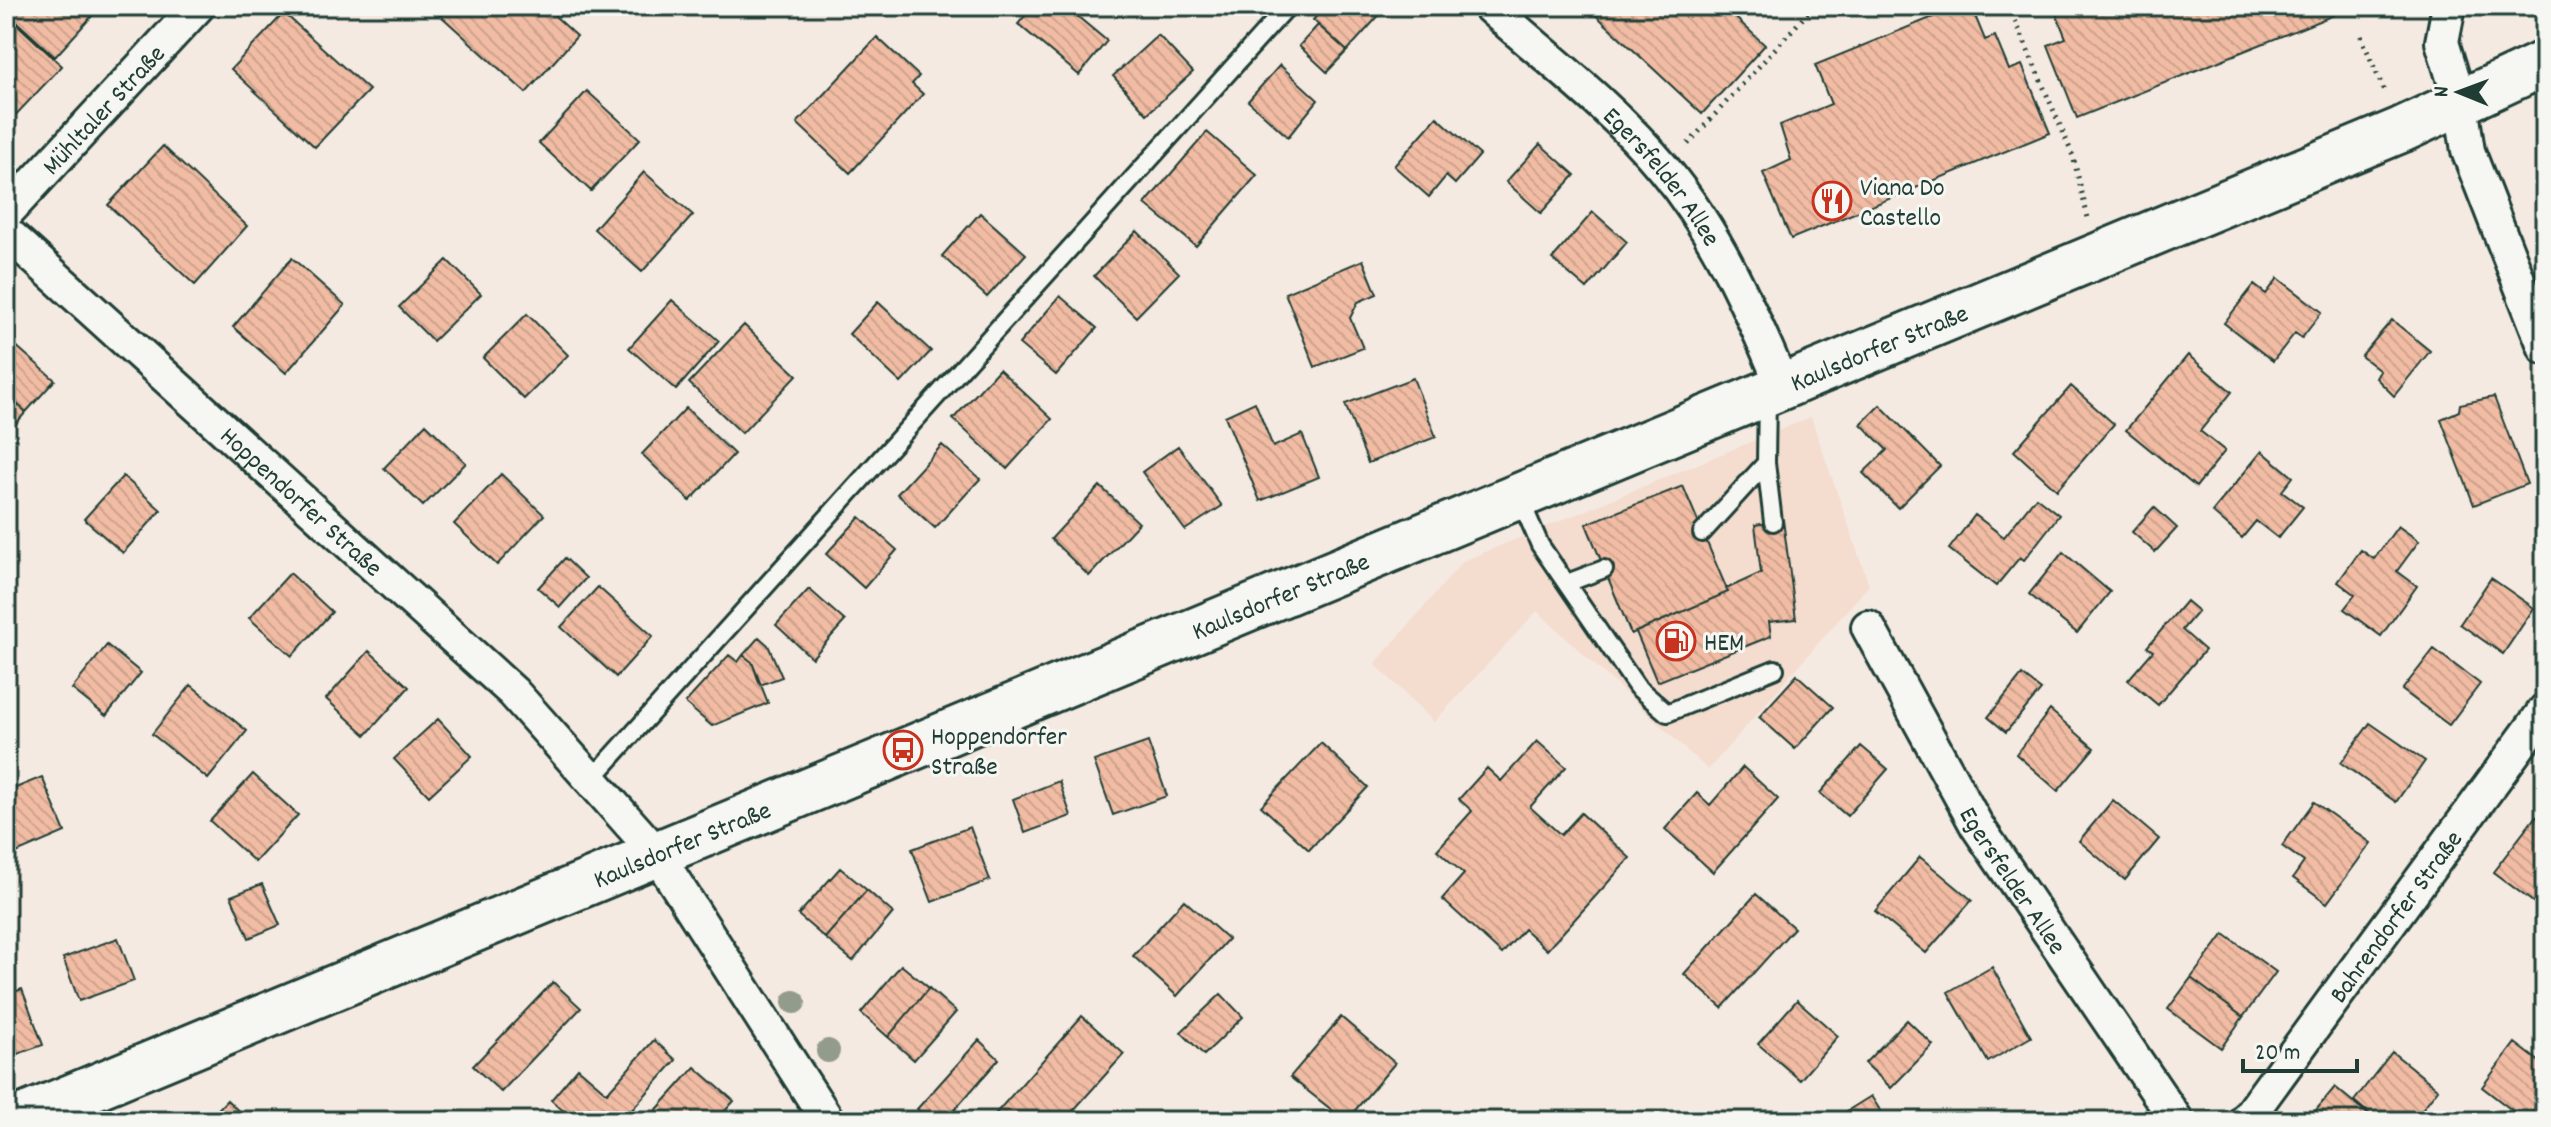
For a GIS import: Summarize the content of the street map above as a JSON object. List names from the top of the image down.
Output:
{
  "streets": {
    "main road": ["Kaulsdorfer Straße"],
    "street": [
      "Mühltaler Straße",
      "Egersfelder Allee",
      "Hoppendorfer Straße",
      "Bahrendorfer Straße"
    ]
  },
  "crossings": [
    ["Egersfelder Allee", "Kaulsdorfer Straße"],
    ["Kaulsdorfer Straße", "Hoppendorfer Straße"]
  ],
  "places": {
    "restaurant": ["Viana Do Castello"],
    "fuel station": ["HEM"],
    "bus stop": ["Hoppendorfer Straße"]
  },
  "scale_bar": "20 m",
  "north": "left"
}
